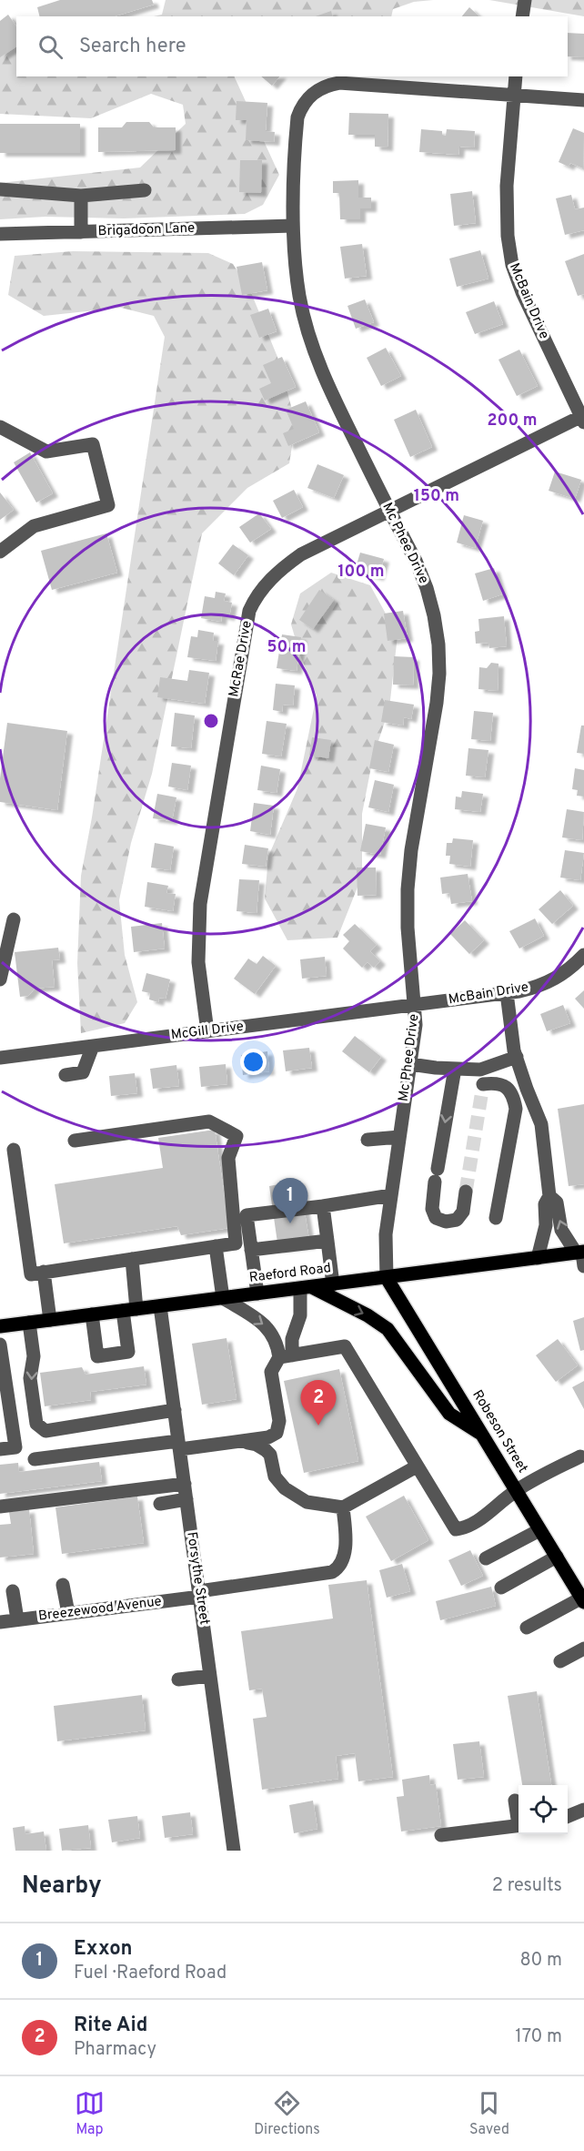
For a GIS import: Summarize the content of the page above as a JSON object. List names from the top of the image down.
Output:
{
  "streets": {
    "main road": ["Raeford Road", "Robeson Street"],
    "street": [
      "Brigadoon Lane",
      "McBain Drive",
      "Mc Phee Drive",
      "McRae Drive",
      "McGill Drive",
      "Forsythe Street",
      "Breezewood Avenue"
    ]
  },
  "crossings": [
    ["Brigadoon Lane", "Mc Phee Drive"],
    ["McBain Drive", "Mc Phee Drive"],
    ["McBain Drive", "McRae Drive"],
    ["McBain Drive", "McGill Drive"],
    ["Mc Phee Drive", "McRae Drive"],
    ["Mc Phee Drive", "McGill Drive"],
    ["Mc Phee Drive", "Raeford Road"],
    ["Mc Phee Drive", "Robeson Street"],
    ["McRae Drive", "McGill Drive"],
    ["Raeford Road", "Robeson Street"],
    ["Raeford Road", "Forsythe Street"],
    ["Forsythe Street", "Breezewood Avenue"]
  ],
  "page": {
    "search": "Search here",
    "pins": ["1", "2"],
    "heading": ["Nearby", "2 results"],
    "list": [
      {
        "mark": "1",
        "name": "Exxon",
        "note": "Fuel · Raeford Road",
        "value": "80 m"
      },
      {
        "mark": "2",
        "name": "Rite Aid",
        "note": "Pharmacy",
        "value": "170 m"
      }
    ],
    "nav": ["Map", "Directions", "Saved"]
  },
  "rings": [
    "200 m",
    "150 m",
    "100 m",
    "50 m"
  ]
}
